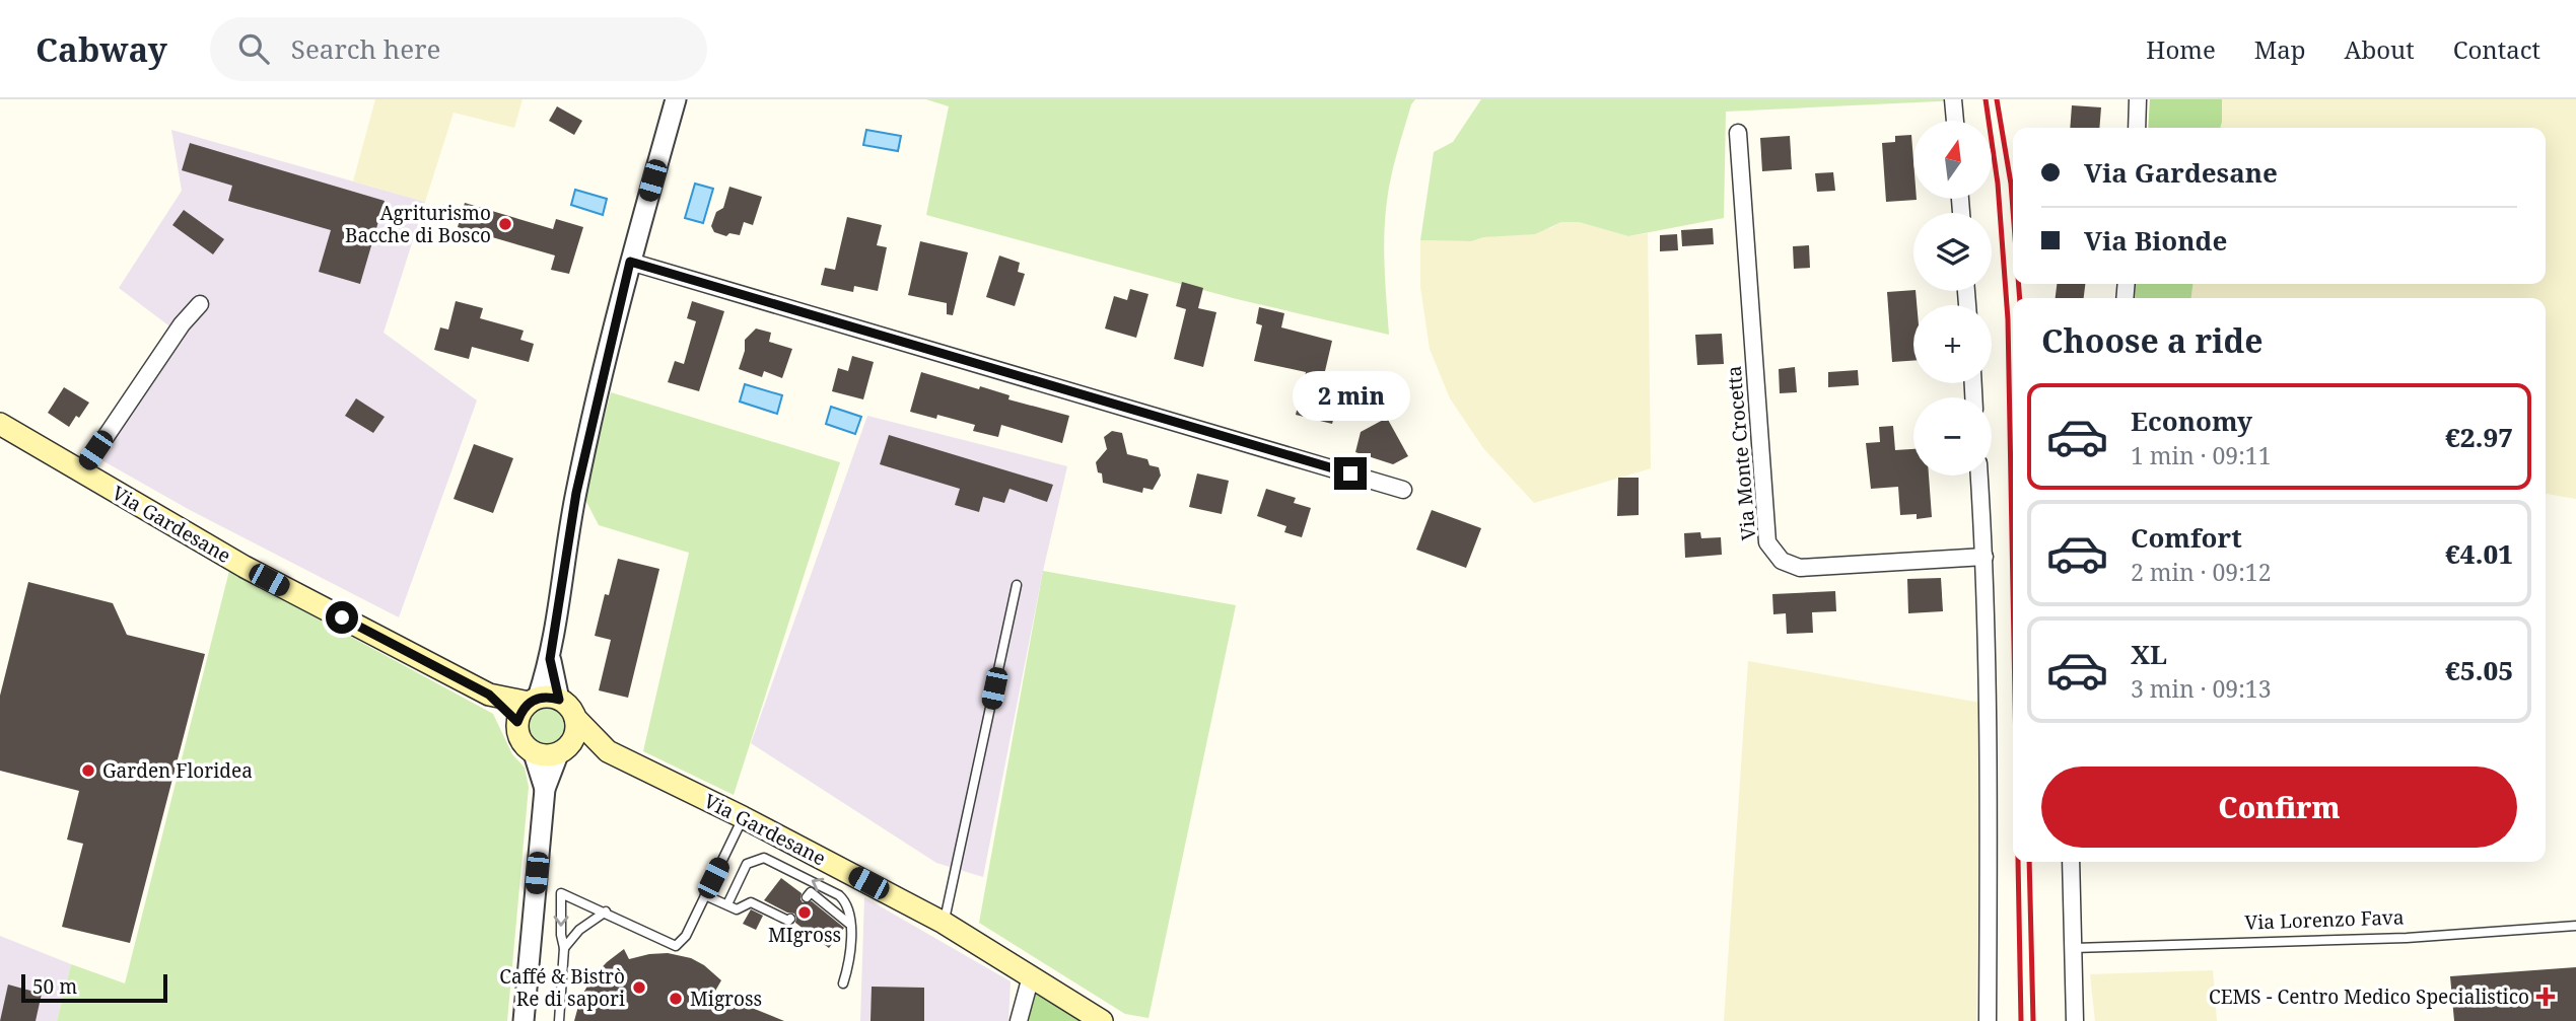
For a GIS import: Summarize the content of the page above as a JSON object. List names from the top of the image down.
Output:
{
  "streets": {
    "main road": ["Via Gardesane"],
    "street": ["Via Monte Crocetta"],
    "lane": ["Via Lorenzo Fava"]
  },
  "places": {
    "other": [
      "Agriturismo Bacche di Bosco",
      "Garden Floridea",
      "MIgross",
      "Caffé & Bistrò Re di sapori",
      "Migross"
    ],
    "health": ["CEMS - Centro Medico Specialistico"]
  },
  "scale_bar": "50 m",
  "north": "top",
  "page": {
    "header": "Cabway",
    "search": "Search here",
    "nav": [
      "Home",
      "Map",
      "About",
      "Contact"
    ],
    "map_buttons": ["+", "−"],
    "banner": ["Via Gardesane", "Via Bionde"],
    "heading": "Choose a ride",
    "bubble": "2 min",
    "list": [
      {
        "name": "Economy",
        "note": "1 min · 09:11",
        "value": "€2.97"
      },
      {
        "name": "Comfort",
        "note": "2 min · 09:12",
        "value": "€4.01"
      },
      {
        "name": "XL",
        "note": "3 min · 09:13",
        "value": "€5.05"
      }
    ],
    "buttons": "Confirm",
    "scale": "50 m"
  }
}
